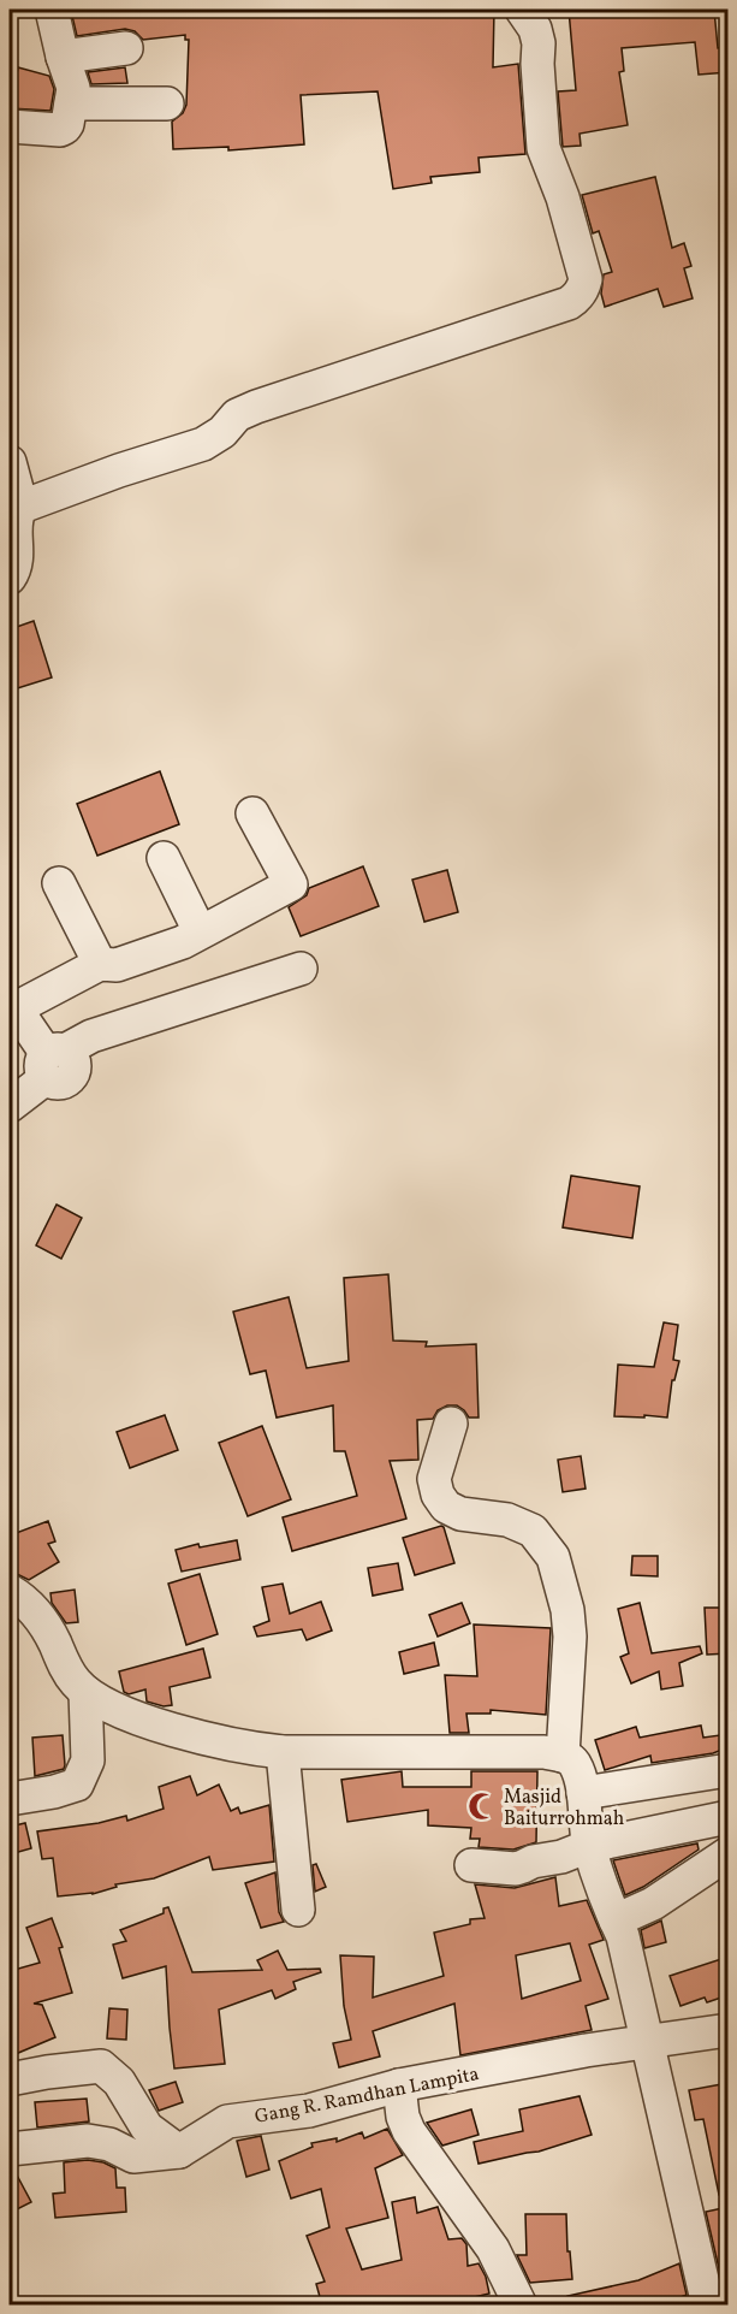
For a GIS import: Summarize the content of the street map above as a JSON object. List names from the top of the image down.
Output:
{
  "streets": {
    "street": ["Gang R. Ramdhan Lampita"]
  },
  "places": {
    "mosque": ["Masjid Baiturrohmah"]
  }
}
